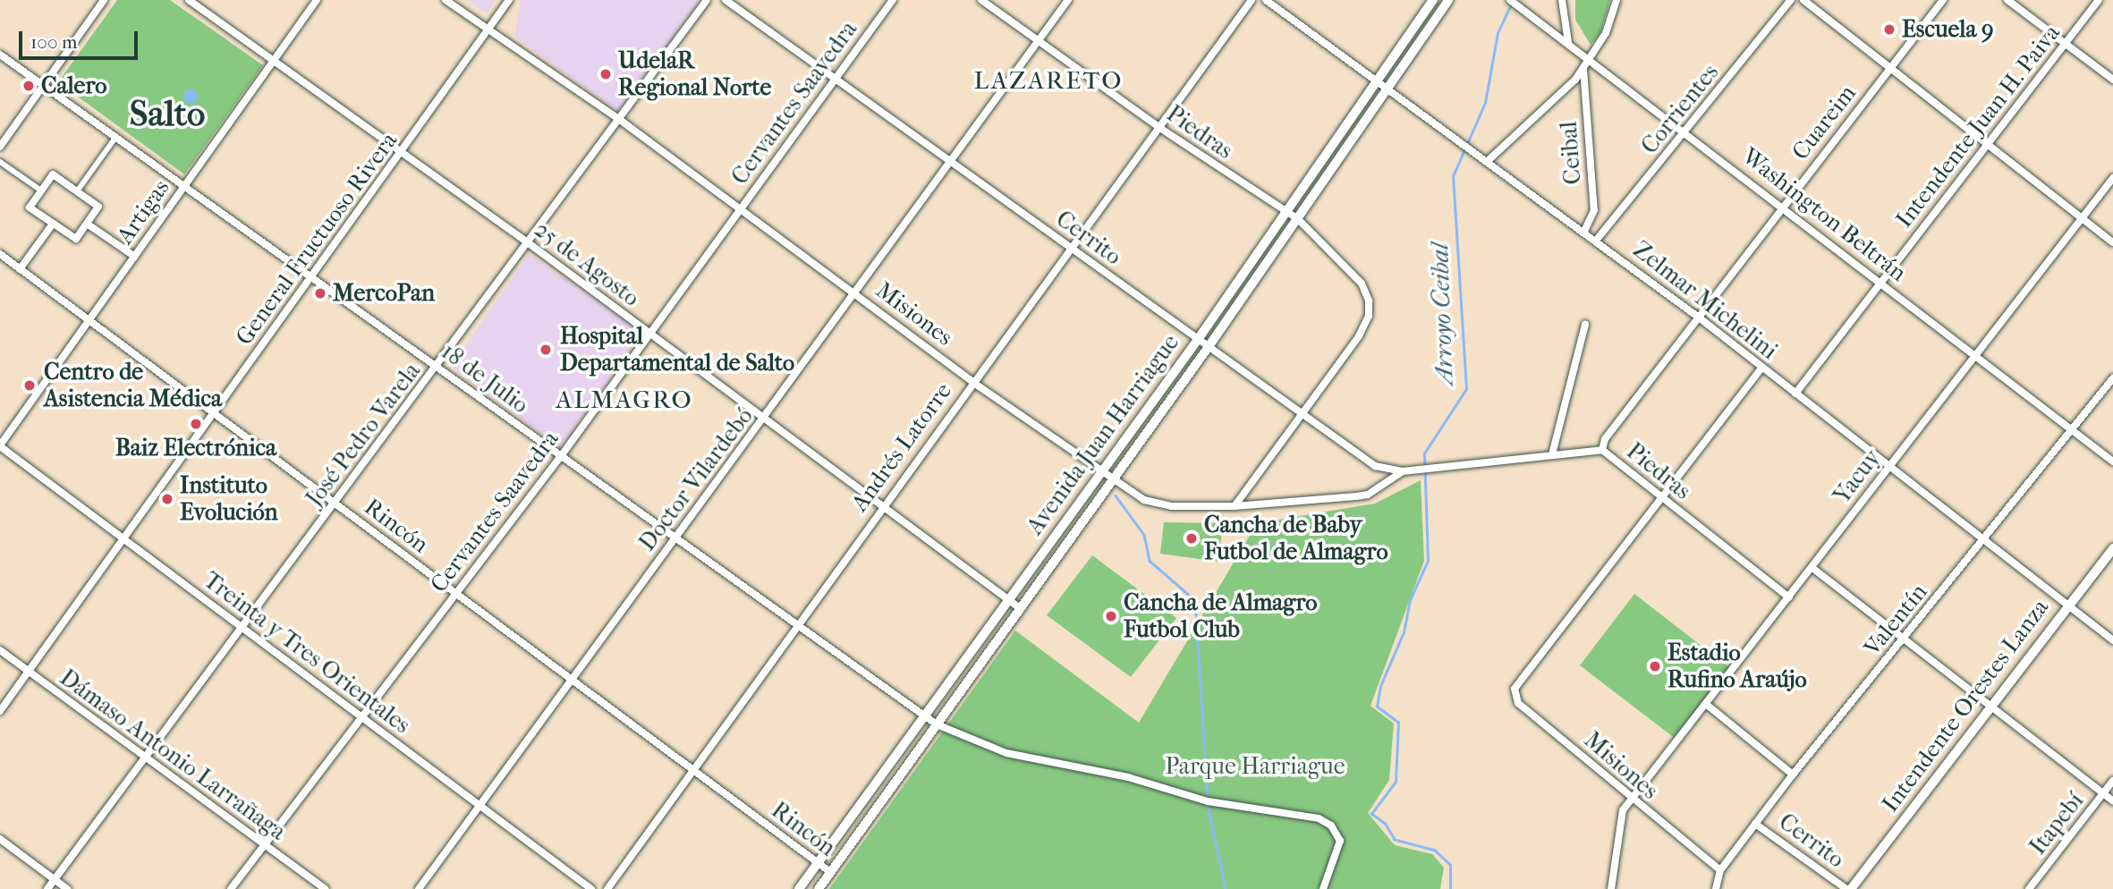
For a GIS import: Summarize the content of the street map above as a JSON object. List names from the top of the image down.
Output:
{
  "streets": {
    "street": [
      "Cervantes Saavedra",
      "Corrientes",
      "Cuareim",
      "Intendente Juan H. Paiva",
      "Piedras",
      "Ceibal",
      "Artigas",
      "Washington Beltrán",
      "Cerrito",
      "General Fructuoso Rivera",
      "25 de Agosto",
      "Zelmar Michelini",
      "Misiones",
      "18 de Julio",
      "José Pedro Varela",
      "Avenida Juan Harriague",
      "Andrés Latorre",
      "Yacuy",
      "Doctor Vilardebó",
      "Rincón",
      "Valentín",
      "Treinta y Tres Orientales",
      "Intendente Orestes Lanza",
      "Dámaso Antonio Larrañaga",
      "Itapebí"
    ]
  },
  "crossings": [
    ["Cervantes Saavedra", "Cerrito"],
    ["Cervantes Saavedra", "25 de Agosto"],
    ["Cervantes Saavedra", "Misiones"],
    ["Cervantes Saavedra", "18 de Julio"],
    ["Cervantes Saavedra", "Rincón"],
    ["Cervantes Saavedra", "Treinta y Tres Orientales"],
    ["Cervantes Saavedra", "Dámaso Antonio Larrañaga"],
    ["Corrientes", "Washington Beltrán"],
    ["Corrientes", "Zelmar Michelini"],
    ["Cuareim", "Piedras"],
    ["Cuareim", "Washington Beltrán"],
    ["Cuareim", "Zelmar Michelini"],
    ["Intendente Juan H. Paiva", "Washington Beltrán"],
    ["Intendente Juan H. Paiva", "Zelmar Michelini"],
    ["Piedras", "Cerrito"],
    ["Piedras", "Misiones"],
    ["Piedras", "Avenida Juan Harriague"],
    ["Piedras", "Andrés Latorre"],
    ["Piedras", "Yacuy"],
    ["Piedras", "Doctor Vilardebó"],
    ["Ceibal", "Zelmar Michelini"],
    ["Artigas", "25 de Agosto"],
    ["Artigas", "18 de Julio"],
    ["Artigas", "Rincón"],
    ["Artigas", "Treinta y Tres Orientales"],
    ["Washington Beltrán", "Yacuy"],
    ["Washington Beltrán", "Valentín"],
    ["Cerrito", "Misiones"],
    ["Cerrito", "Avenida Juan Harriague"],
    ["Cerrito", "Andrés Latorre"],
    ["Cerrito", "Yacuy"],
    ["Cerrito", "Doctor Vilardebó"],
    ["Cerrito", "Valentín"],
    ["General Fructuoso Rivera", "25 de Agosto"],
    ["General Fructuoso Rivera", "Misiones"],
    ["General Fructuoso Rivera", "18 de Julio"],
    ["General Fructuoso Rivera", "Rincón"],
    ["General Fructuoso Rivera", "Treinta y Tres Orientales"],
    ["General Fructuoso Rivera", "Dámaso Antonio Larrañaga"],
    ["25 de Agosto", "José Pedro Varela"],
    ["25 de Agosto", "Avenida Juan Harriague"],
    ["25 de Agosto", "Andrés Latorre"],
    ["25 de Agosto", "Doctor Vilardebó"],
    ["Zelmar Michelini", "Avenida Juan Harriague"],
    ["Zelmar Michelini", "Yacuy"],
    ["Zelmar Michelini", "Valentín"],
    ["Zelmar Michelini", "Intendente Orestes Lanza"],
    ["Misiones", "José Pedro Varela"],
    ["Misiones", "Avenida Juan Harriague"],
    ["Misiones", "Andrés Latorre"],
    ["Misiones", "Yacuy"],
    ["Misiones", "Doctor Vilardebó"],
    ["Misiones", "Valentín"],
    ["18 de Julio", "José Pedro Varela"],
    ["18 de Julio", "Avenida Juan Harriague"],
    ["18 de Julio", "Andrés Latorre"],
    ["18 de Julio", "Doctor Vilardebó"],
    ["José Pedro Varela", "Rincón"],
    ["José Pedro Varela", "Treinta y Tres Orientales"],
    ["José Pedro Varela", "Dámaso Antonio Larrañaga"],
    ["Avenida Juan Harriague", "Rincón"],
    ["Andrés Latorre", "Rincón"],
    ["Doctor Vilardebó", "Rincón"],
    ["Doctor Vilardebó", "Treinta y Tres Orientales"]
  ],
  "districts": ["LAZARETO", "Salto", "ALMAGRO"],
  "water": ["Arroyo Ceibal"],
  "parks": ["Parque Harriague"],
  "places": [
    "Escuela 9",
    "UdelaR Regional Norte",
    "Calero",
    "MercoPan",
    "Hospital Departamental de Salto",
    "Centro de Asistencia Médica",
    "Baiz Electrónica",
    "Instituto Evolución",
    "Cancha de Baby Futbol de Almagro",
    "Cancha de Almagro Futbol Club",
    "Estadio Rufino Araújo"
  ],
  "scale_bar": "100 m"
}
